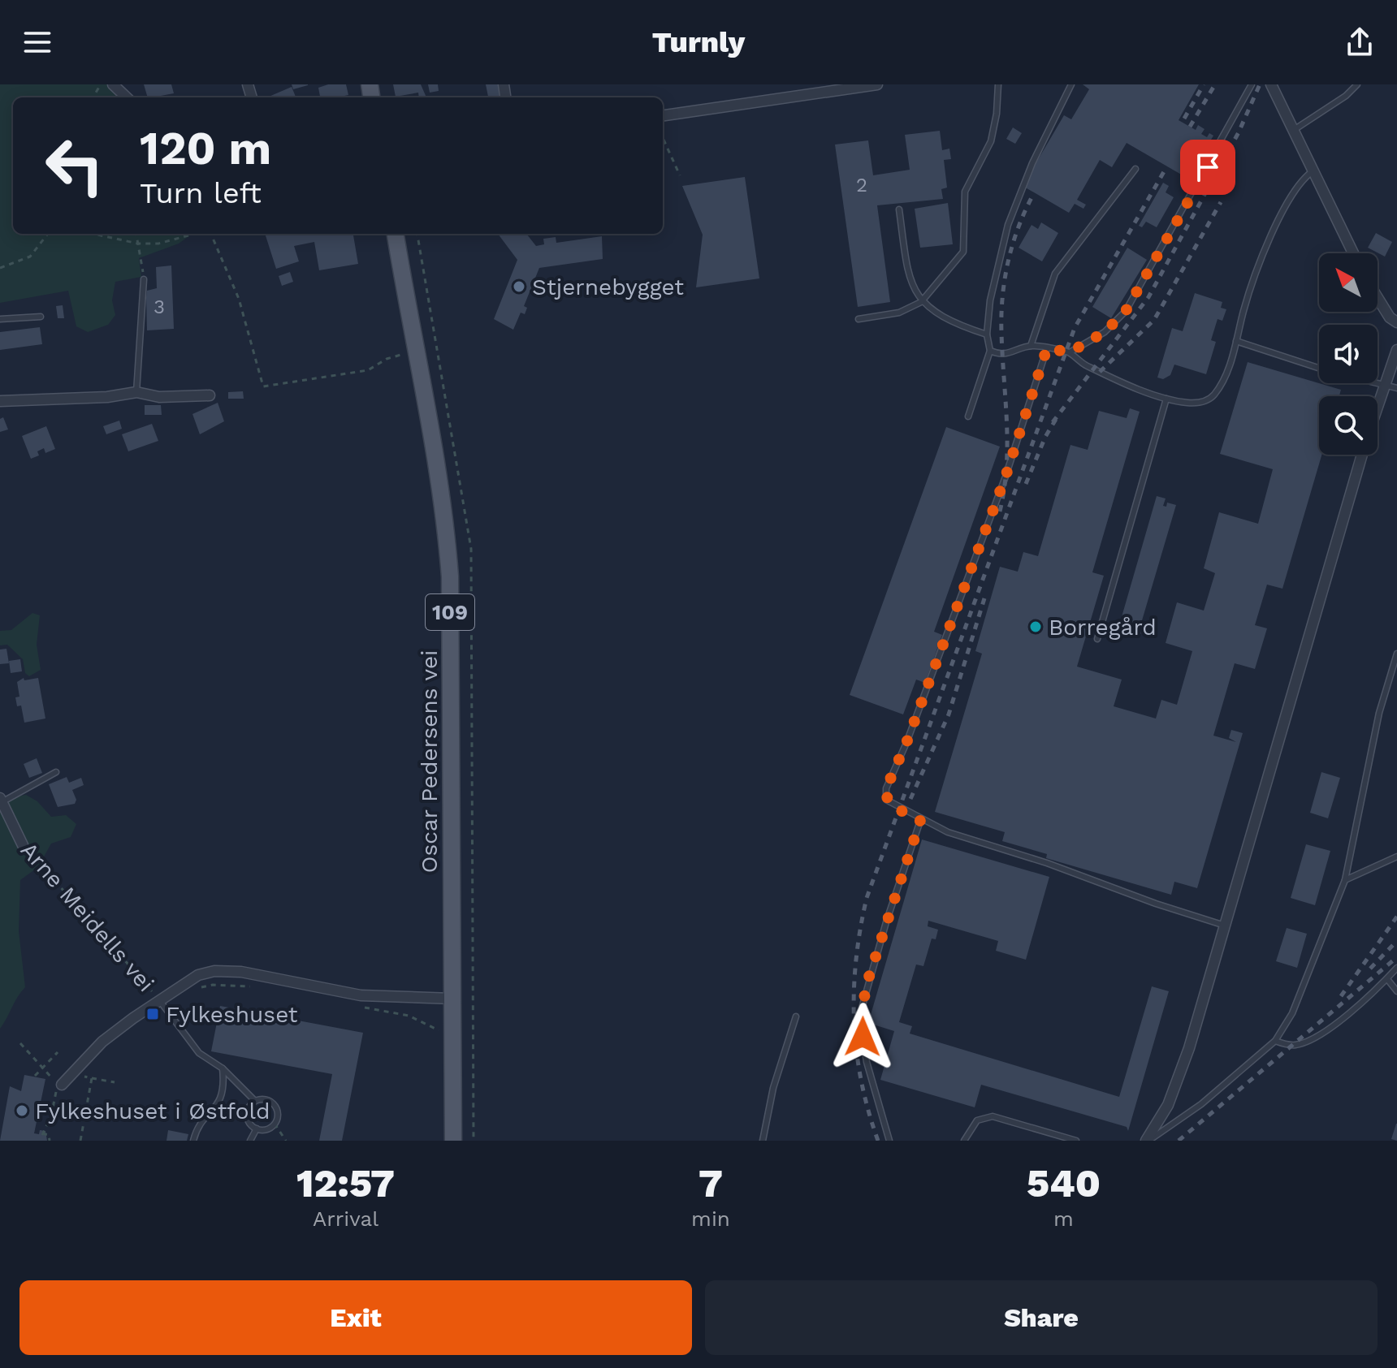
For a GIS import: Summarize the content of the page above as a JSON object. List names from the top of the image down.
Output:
{
  "streets": {
    "main road": ["109", "Oscar Pedersens vei"],
    "street": ["Arne Meidells vei"]
  },
  "places": {
    "other": ["Stjernebygget", "Borregård", "Fylkeshuset i Østfold"],
    "transit": ["Fylkeshuset"]
  },
  "house_numbers": ["2", "3"],
  "north": "top left",
  "page": {
    "header": "Turnly",
    "turn": ["120 m", "Turn left"],
    "eta": [
      "12:57",
      "Arrival",
      "7",
      "min",
      "540",
      "m"
    ],
    "buttons": ["Exit", "Share"]
  }
}
